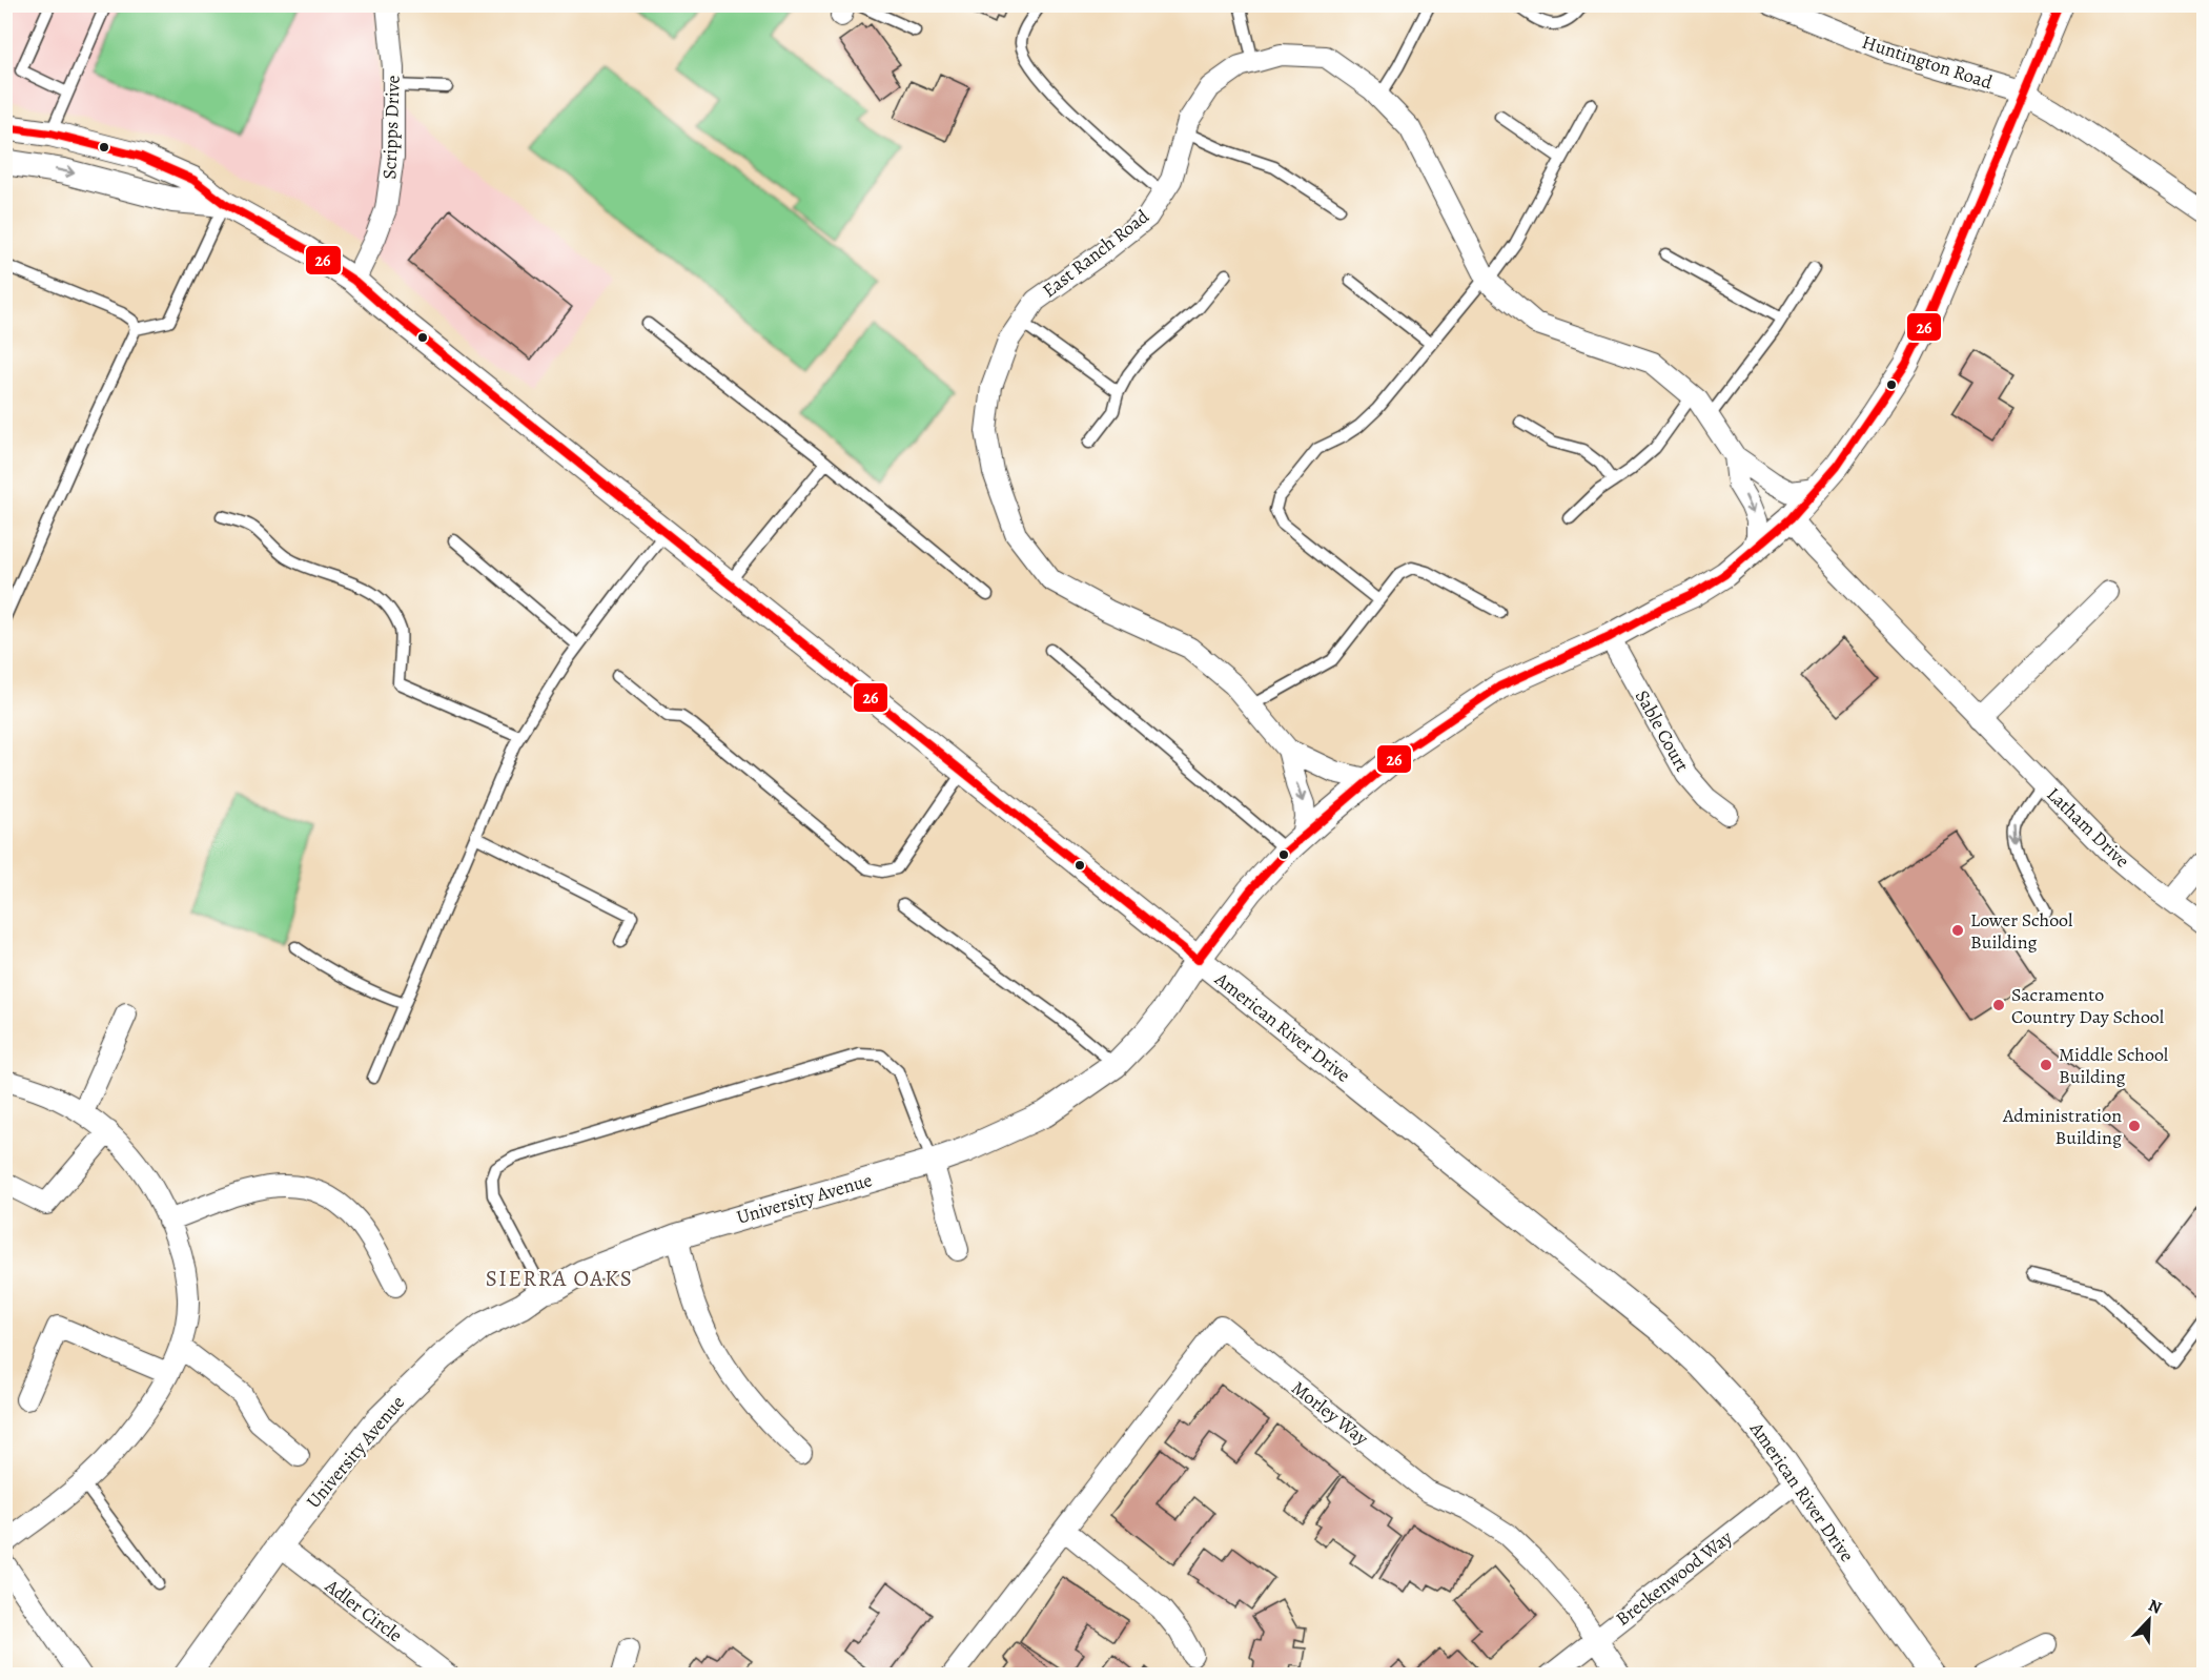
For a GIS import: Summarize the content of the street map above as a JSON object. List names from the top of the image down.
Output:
{
  "streets": {
    "street": [
      "Huntington Road",
      "Scripps Drive",
      "East Ranch Road",
      "Sable Court",
      "Latham Drive",
      "American River Drive",
      "University Avenue",
      "Morley Way",
      "Breckenwood Way",
      "Adler Circle"
    ]
  },
  "crossings": [
    ["Huntington Road", "University Avenue"],
    ["Scripps Drive", "American River Drive"],
    ["East Ranch Road", "University Avenue"],
    ["Sable Court", "University Avenue"],
    ["Latham Drive", "University Avenue"],
    ["American River Drive", "University Avenue"],
    ["American River Drive", "Breckenwood Way"],
    ["University Avenue", "Adler Circle"],
    ["Morley Way", "Breckenwood Way"]
  ],
  "districts": ["SIERRA OAKS"],
  "places": [
    "Lower School Building",
    "Sacramento Country Day School",
    "Middle School Building",
    "Administration Building"
  ],
  "lines": ["transit line 26"],
  "north": "top right"
}
